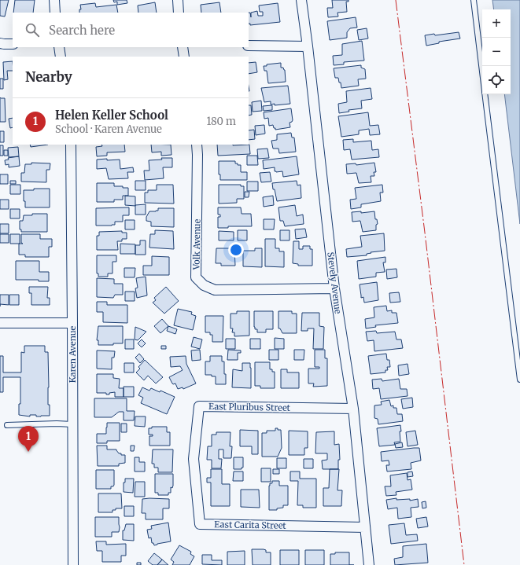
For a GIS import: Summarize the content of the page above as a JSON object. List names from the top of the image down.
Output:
{
  "streets": {
    "street": [
      "Volk Avenue",
      "Stevely Avenue",
      "Karen Avenue",
      "East Pluribus Street",
      "East Carita Street"
    ]
  },
  "crossings": [
    ["Volk Avenue", "Stevely Avenue"],
    ["Stevely Avenue", "East Pluribus Street"],
    ["Stevely Avenue", "East Carita Street"],
    ["East Pluribus Street", "East Carita Street"]
  ],
  "page": {
    "map_buttons": ["+", "−"],
    "search": "Search here",
    "heading": "Nearby",
    "list": [
      {
        "mark": "1",
        "name": "Helen Keller School",
        "note": "School · Karen Avenue",
        "value": "180 m"
      }
    ],
    "pins": "1"
  }
}
